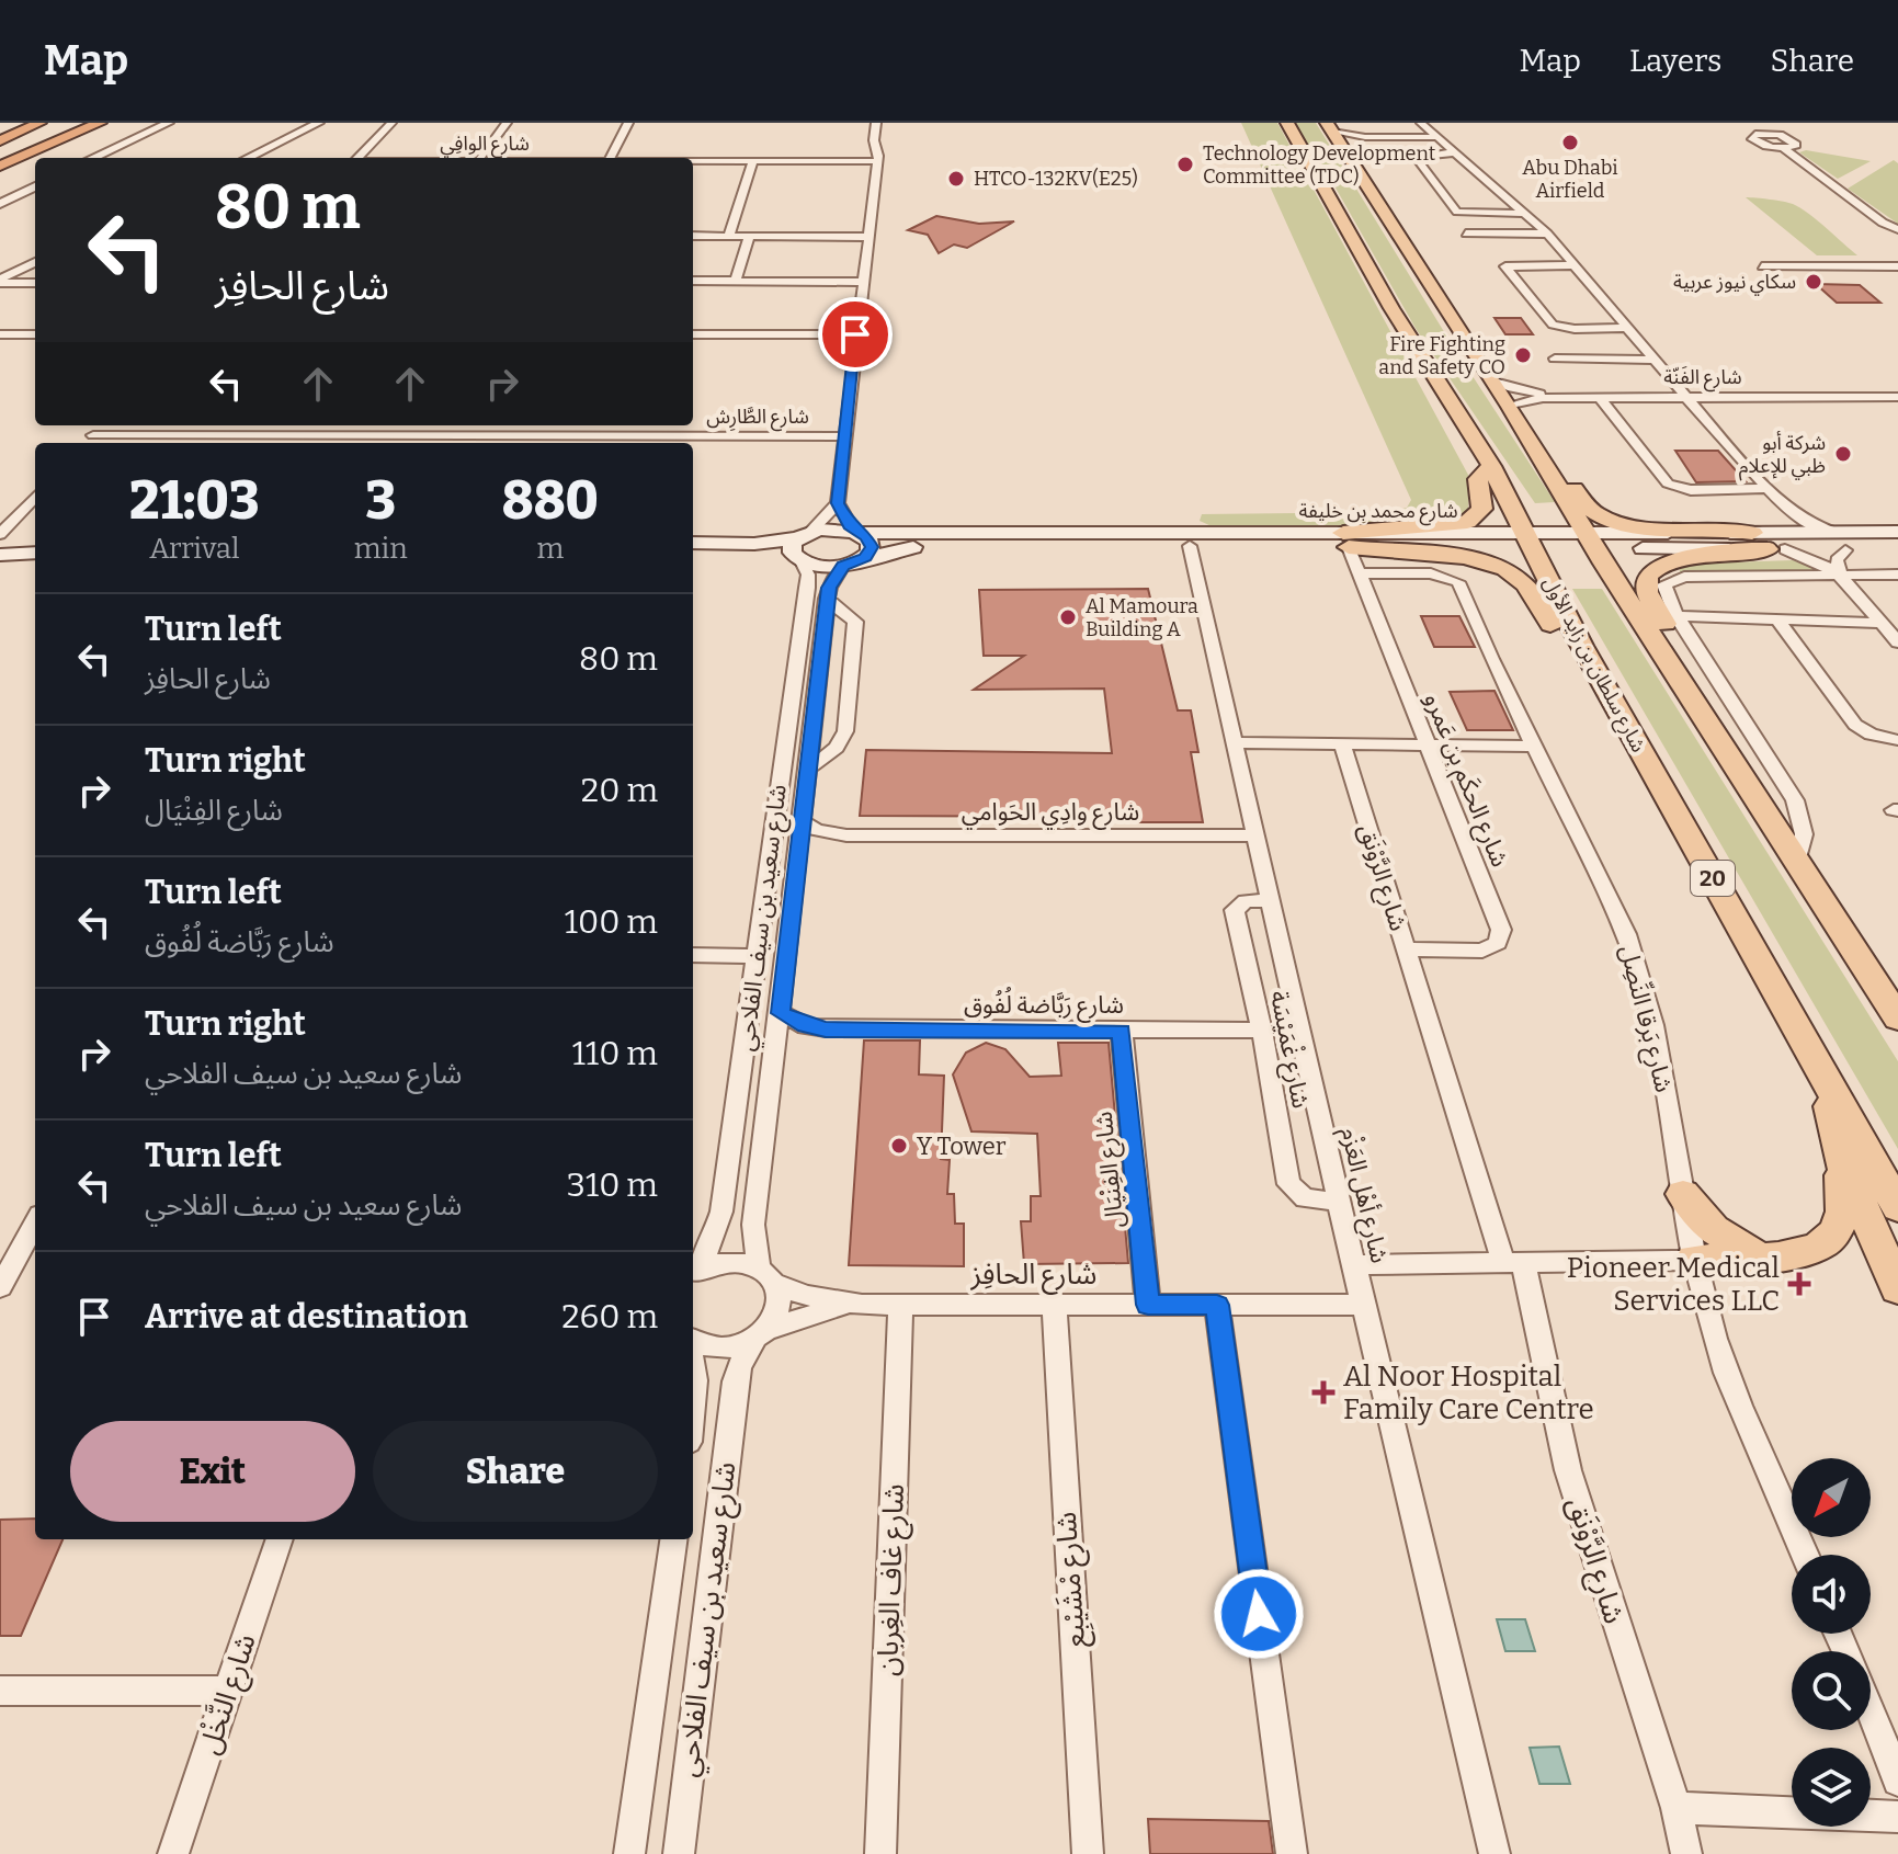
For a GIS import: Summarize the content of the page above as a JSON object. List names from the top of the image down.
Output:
{
  "streets": {
    "main road": ["شارع محمد بن خليفة", "شارع سلطان بن زايد الأول", "20"],
    "street": [
      "شارع الوافِي",
      "شارع الفَنّة",
      "شارع الطَّارِش",
      "شارع الحكَم بن عَمرو",
      "شارع وادِي الحَوامي",
      "شارع الرَّوْنَق",
      "شارع سعيد بن سيف الفلاحي",
      "شارع رَبَّاضة لُفُوق",
      "شارع بَرقا النِّصِل",
      "شارع غْمَيْسَة",
      "شارع الفِنْيَال",
      "شارع أهْل العَزْم",
      "شارع الحافِز",
      "شارع غاف الغِربان",
      "شارع مْشَيْبِع",
      "شارع النَّخْل"
    ]
  },
  "crossings": [
    ["شارع محمد بن خليفة", "شارع سلطان بن زايد الأول"],
    ["شارع محمد بن خليفة", "شارع الحكَم بن عَمرو"],
    ["شارع محمد بن خليفة", "شارع سعيد بن سيف الفلاحي"],
    ["شارع محمد بن خليفة", "شارع أهْل العَزْم"],
    ["شارع الحكَم بن عَمرو", "شارع الرَّوْنَق"],
    ["شارع الحكَم بن عَمرو", "شارع بَرقا النِّصِل"],
    ["شارع وادِي الحَوامي", "شارع سعيد بن سيف الفلاحي"],
    ["شارع وادِي الحَوامي", "شارع أهْل العَزْم"],
    ["شارع سعيد بن سيف الفلاحي", "شارع رَبَّاضة لُفُوق"],
    ["شارع سعيد بن سيف الفلاحي", "شارع الحافِز"],
    ["شارع رَبَّاضة لُفُوق", "شارع غْمَيْسَة"],
    ["شارع رَبَّاضة لُفُوق", "شارع الفِنْيَال"],
    ["شارع غْمَيْسَة", "شارع أهْل العَزْم"],
    ["شارع الفِنْيَال", "شارع الحافِز"],
    ["شارع أهْل العَزْم", "شارع الحافِز"],
    ["شارع الحافِز", "شارع غاف الغِربان"],
    ["شارع الحافِز", "شارع مْشَيْبِع"]
  ],
  "places": {
    "other": [
      "Abu Dhabi Airfield",
      "Technology Development Committee (TDC)",
      "HTCO-132KV(E25)",
      "سكاي نيوز عربية",
      "Fire Fighting and Safety CO",
      "شركة أبو ظبي للإعلام",
      "Al Mamoura Building A",
      "Y Tower"
    ],
    "health": ["Pioneer Medical Services LLC", "Al Noor Hospital Family Care Centre"]
  },
  "north": "bottom left",
  "page": {
    "header": "Map",
    "nav": ["Map", "Layers", "Share"],
    "turn": ["80 m", "شارع الحافِز"],
    "eta": [
      "21:03",
      "Arrival",
      "3",
      "min",
      "880",
      "m"
    ],
    "list": [
      {
        "name": "Turn left",
        "note": "شارع الحافِز",
        "value": "80 m"
      },
      {
        "name": "Turn right",
        "note": "شارع الفِنْيَال",
        "value": "20 m"
      },
      {
        "name": "Turn left",
        "note": "شارع رَبَّاضة لُفُوق",
        "value": "100 m"
      },
      {
        "name": "Turn right",
        "note": "شارع سعيد بن سيف الفلاحي",
        "value": "110 m"
      },
      {
        "name": "Turn left",
        "note": "شارع سعيد بن سيف الفلاحي",
        "value": "310 m"
      },
      {
        "name": "Arrive at destination",
        "value": "260 m"
      }
    ],
    "buttons": ["Exit", "Share"]
  }
}
